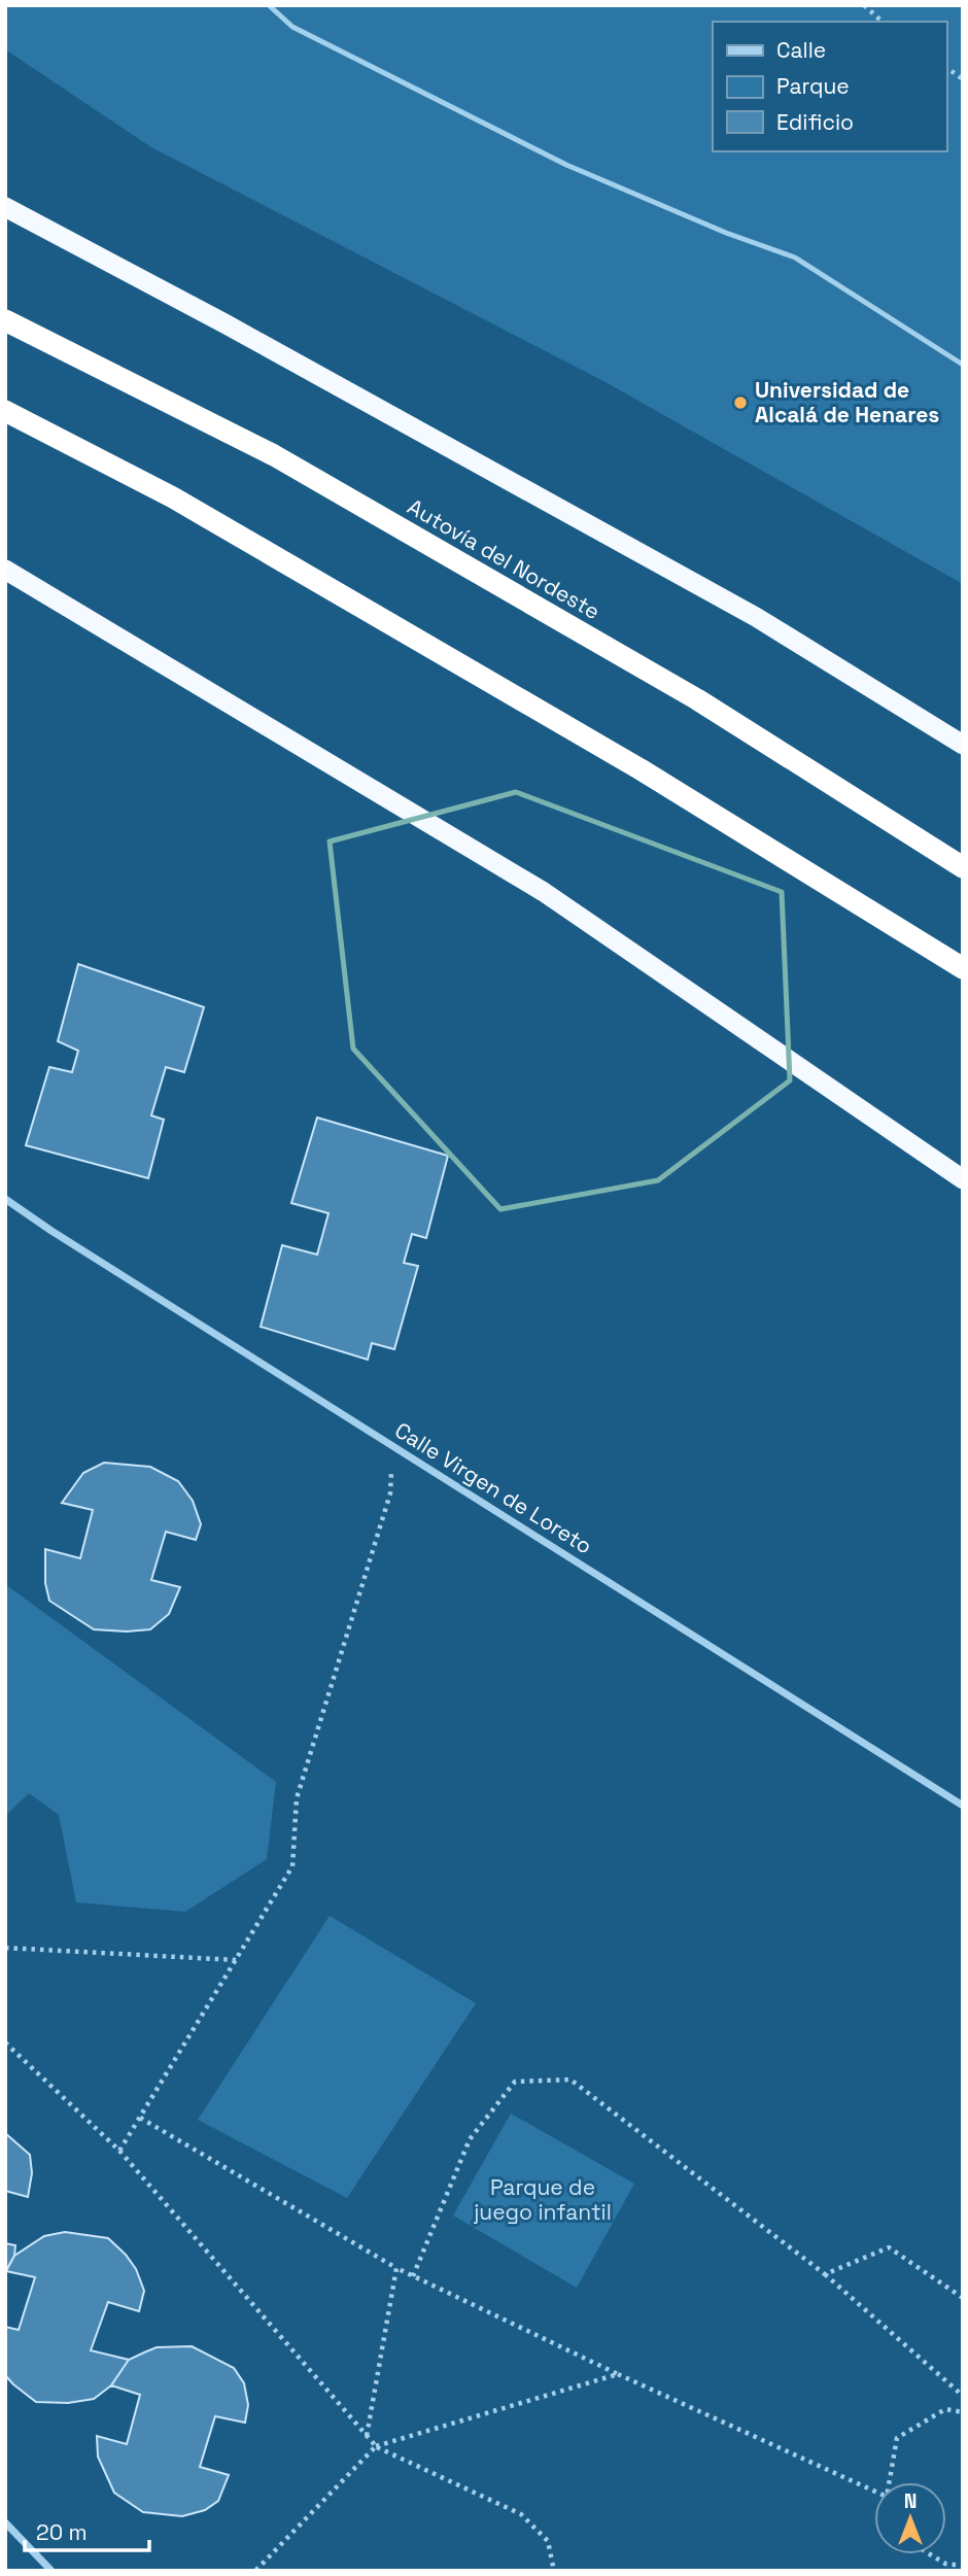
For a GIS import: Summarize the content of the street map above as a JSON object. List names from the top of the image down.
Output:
{
  "streets": {
    "highway": ["Autovía del Nordeste"],
    "street": ["Calle Virgen de Loreto"]
  },
  "parks": ["Parque de juego infantil"],
  "places": ["Universidad de Alcalá de Henares"],
  "legend": ["Calle", "Parque", "Edificio"],
  "scale_bar": "20 m",
  "north": "top"
}
